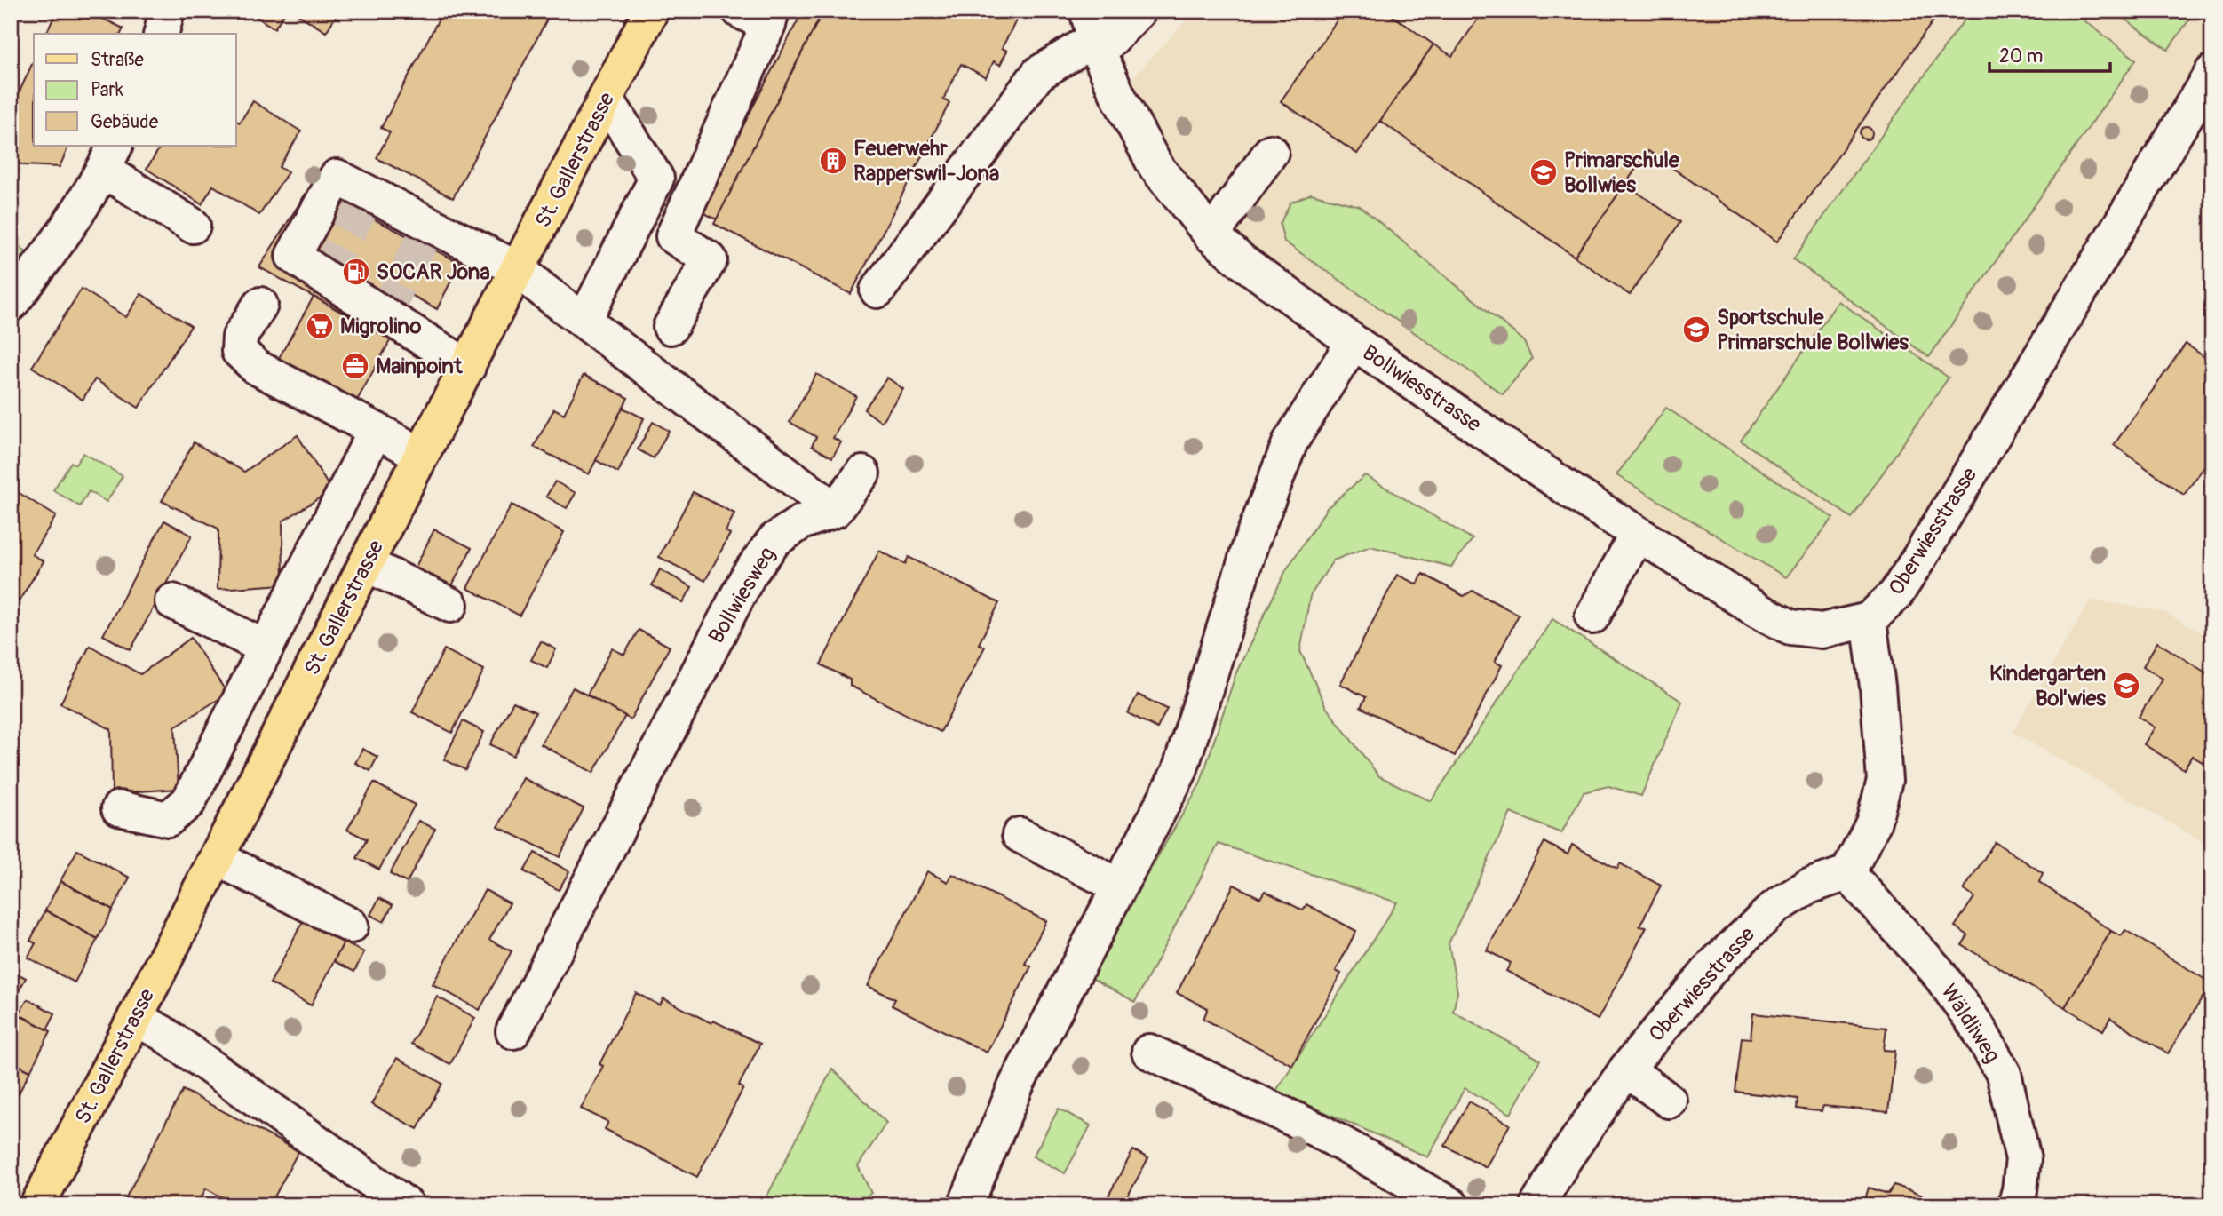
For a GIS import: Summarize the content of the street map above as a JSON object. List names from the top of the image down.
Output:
{
  "streets": {
    "main road": ["St. Gallerstrasse"],
    "street": [
      "Bollwiesstrasse",
      "Oberwiesstrasse",
      "Bollwiesweg",
      "Wäldliweg"
    ]
  },
  "crossings": [
    ["Bollwiesstrasse", "Oberwiesstrasse"],
    ["Oberwiesstrasse", "Wäldliweg"]
  ],
  "places": {
    "building": ["Feuerwehr Rapperswil-Jona"],
    "school or university": ["Primarschule Bollwies", "Sportschule Primarschule Bollwies", "Kindergarten Boľwies"],
    "fuel station": ["SOCAR Jona"],
    "supermarket": ["Migrolino"],
    "office": ["Mainpoint"]
  },
  "legend": ["Straße", "Park", "Gebäude"],
  "scale_bar": "20 m"
}
